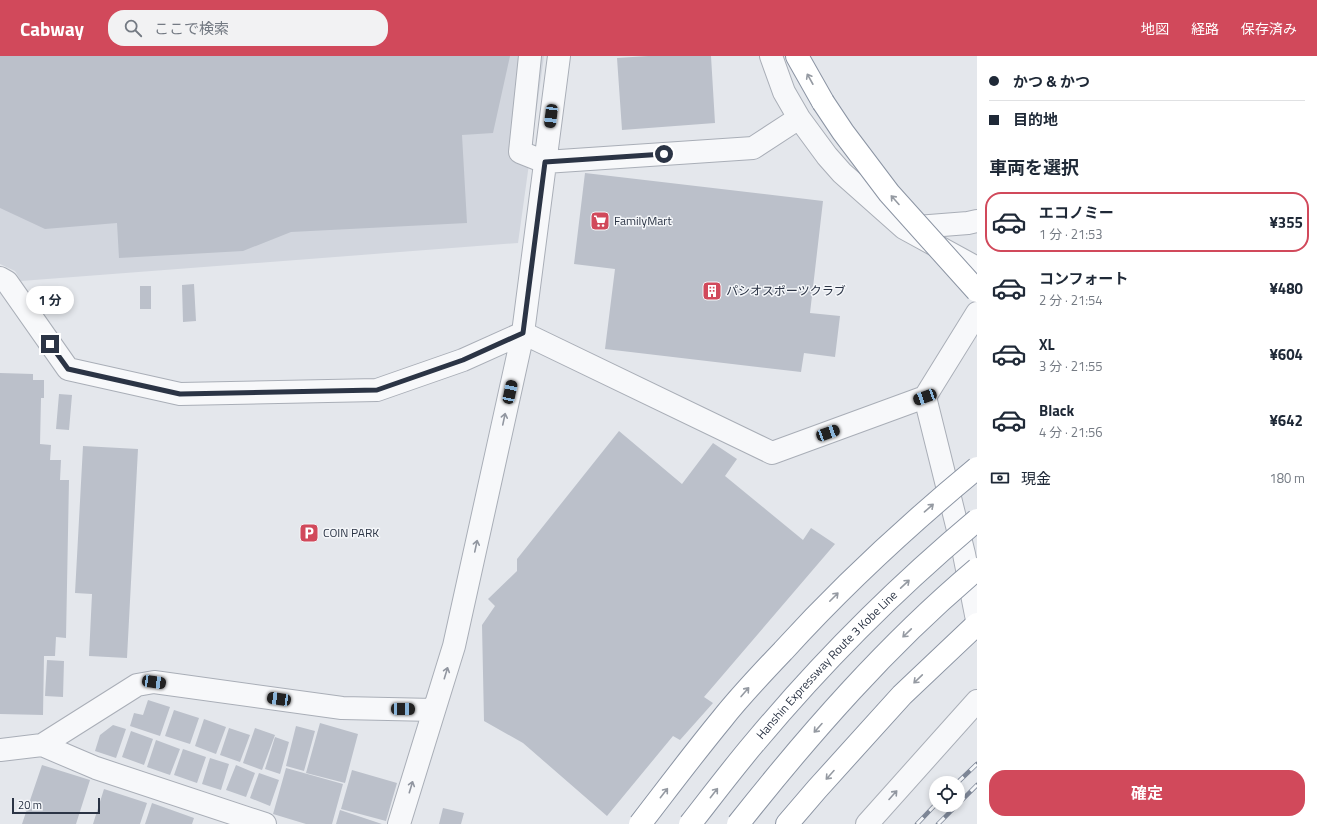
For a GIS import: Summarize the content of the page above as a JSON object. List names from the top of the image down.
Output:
{
  "streets": {
    "highway": ["Hanshin Expressway Route 3 Kobe Line"]
  },
  "places": {
    "supermarket": ["FamilyMart"],
    "building": ["パシオスポーツクラブ"],
    "parking": ["COIN PARK"]
  },
  "scale_bar": "20 m",
  "page": {
    "header": "Cabway",
    "search": "ここで検索",
    "nav": ["地図", "経路", "保存済み"],
    "banner": ["かつ & かつ", "目的地"],
    "heading": "車両を選択",
    "list": [
      {
        "name": "エコノミー",
        "note": "1 分 · 21:53",
        "value": "¥355"
      },
      {
        "name": "コンフォート",
        "note": "2 分 · 21:54",
        "value": "¥480"
      },
      {
        "name": "XL",
        "note": "3 分 · 21:55",
        "value": "¥604"
      },
      {
        "name": "Black",
        "note": "4 分 · 21:56",
        "value": "¥642"
      }
    ],
    "bubble": "1 分",
    "pay": ["現金", "180 m"],
    "buttons": "確定",
    "scale": "20 m"
  }
}
